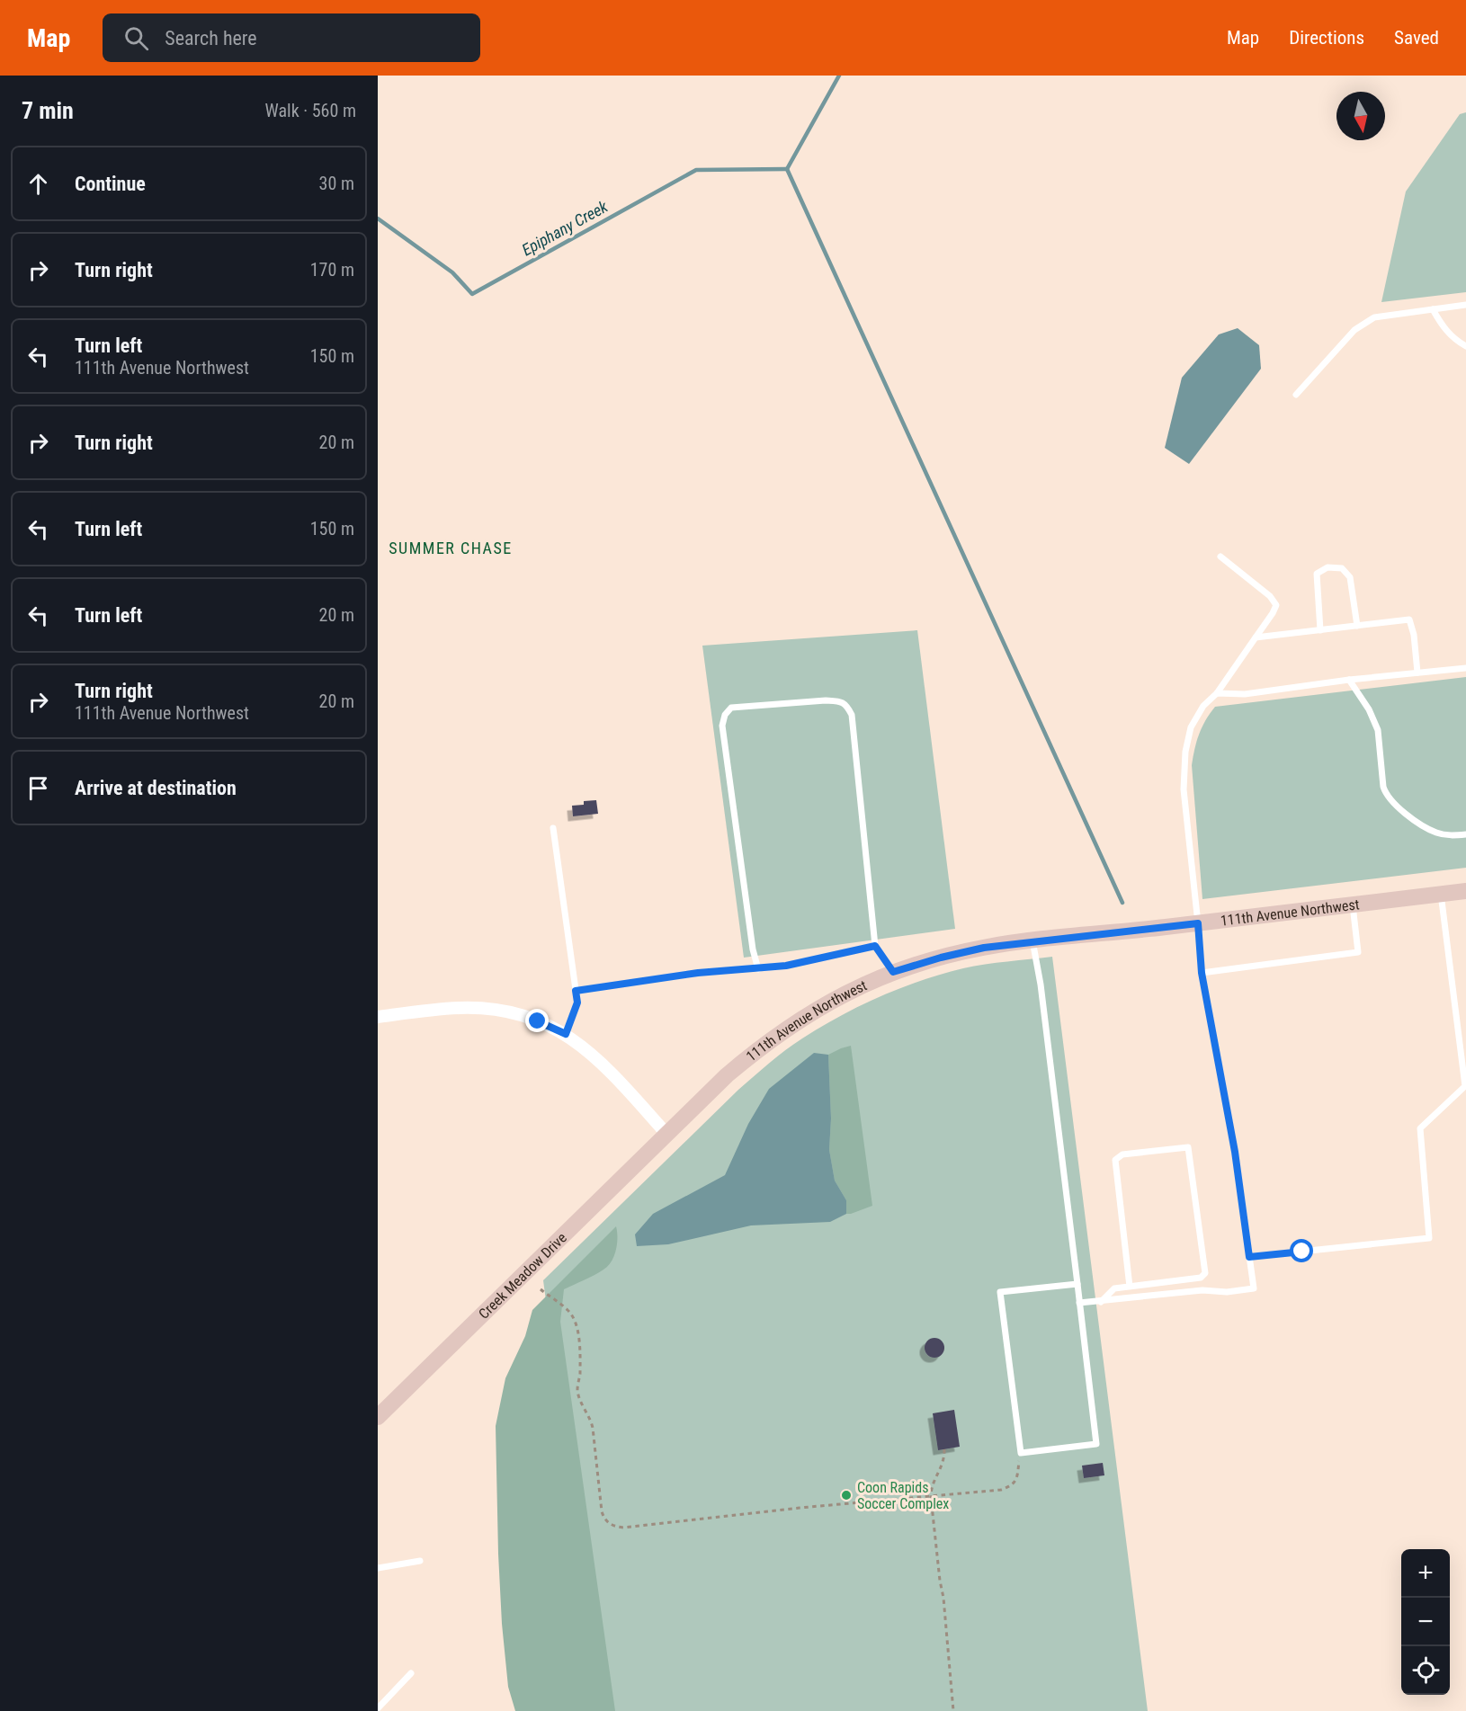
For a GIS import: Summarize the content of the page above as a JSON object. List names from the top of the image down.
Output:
{
  "streets": {
    "street": ["111th Avenue Northwest", "Creek Meadow Drive"]
  },
  "crossings": [
    ["111th Avenue Northwest", "Creek Meadow Drive"]
  ],
  "districts": ["SUMMER CHASE"],
  "water": ["Epiphany Creek"],
  "places": ["Coon Rapids Soccer Complex"],
  "north": "bottom",
  "page": {
    "header": "Map",
    "search": "Search here",
    "nav": ["Map", "Directions", "Saved"],
    "heading": ["7 min", "Walk · 560 m"],
    "list": [
      ["Continue", "30 m"],
      ["Turn right", "170 m"],
      ["Turn left", "111th Avenue Northwest", "150 m"],
      ["Turn right", "20 m"],
      ["Turn left", "150 m"],
      ["Turn left", "20 m"],
      ["Turn right", "111th Avenue Northwest", "20 m"],
      "Arrive at destination"
    ],
    "map_buttons": ["+", "−"]
  }
}
